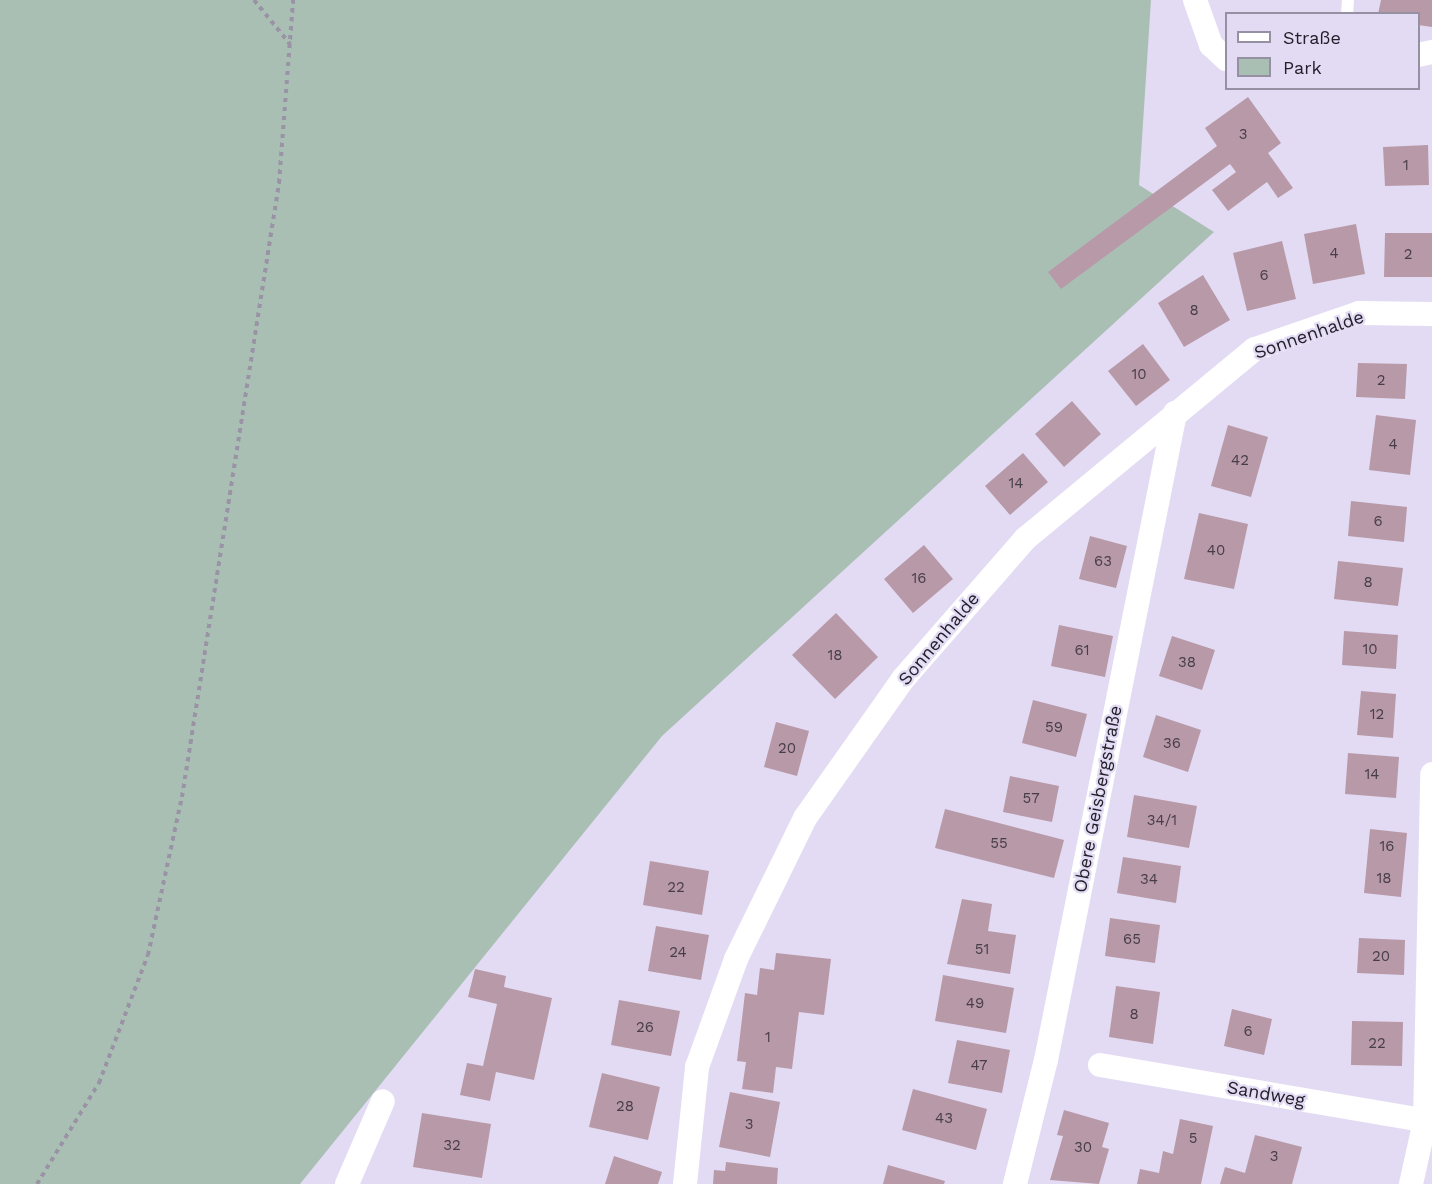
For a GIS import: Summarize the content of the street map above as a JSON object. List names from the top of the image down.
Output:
{
  "streets": {
    "street": ["Sonnenhalde", "Obere Geisbergstraße", "Sandweg"]
  },
  "crossings": [
    ["Sonnenhalde", "Obere Geisbergstraße"]
  ],
  "house_numbers": [
    "3",
    "1",
    "4",
    "2",
    "6",
    "8",
    "10",
    "2",
    "4",
    "42",
    "14",
    "6",
    "40",
    "63",
    "16",
    "8",
    "10",
    "61",
    "18",
    "38",
    "12",
    "59",
    "36",
    "20",
    "14",
    "57",
    "34/1",
    "55",
    "16",
    "18",
    "34",
    "22",
    "65",
    "51",
    "24",
    "20",
    "49",
    "8",
    "26",
    "6",
    "1",
    "22",
    "47",
    "28",
    "43",
    "3",
    "5",
    "32",
    "30",
    "3"
  ],
  "legend": ["Straße", "Park"]
}
